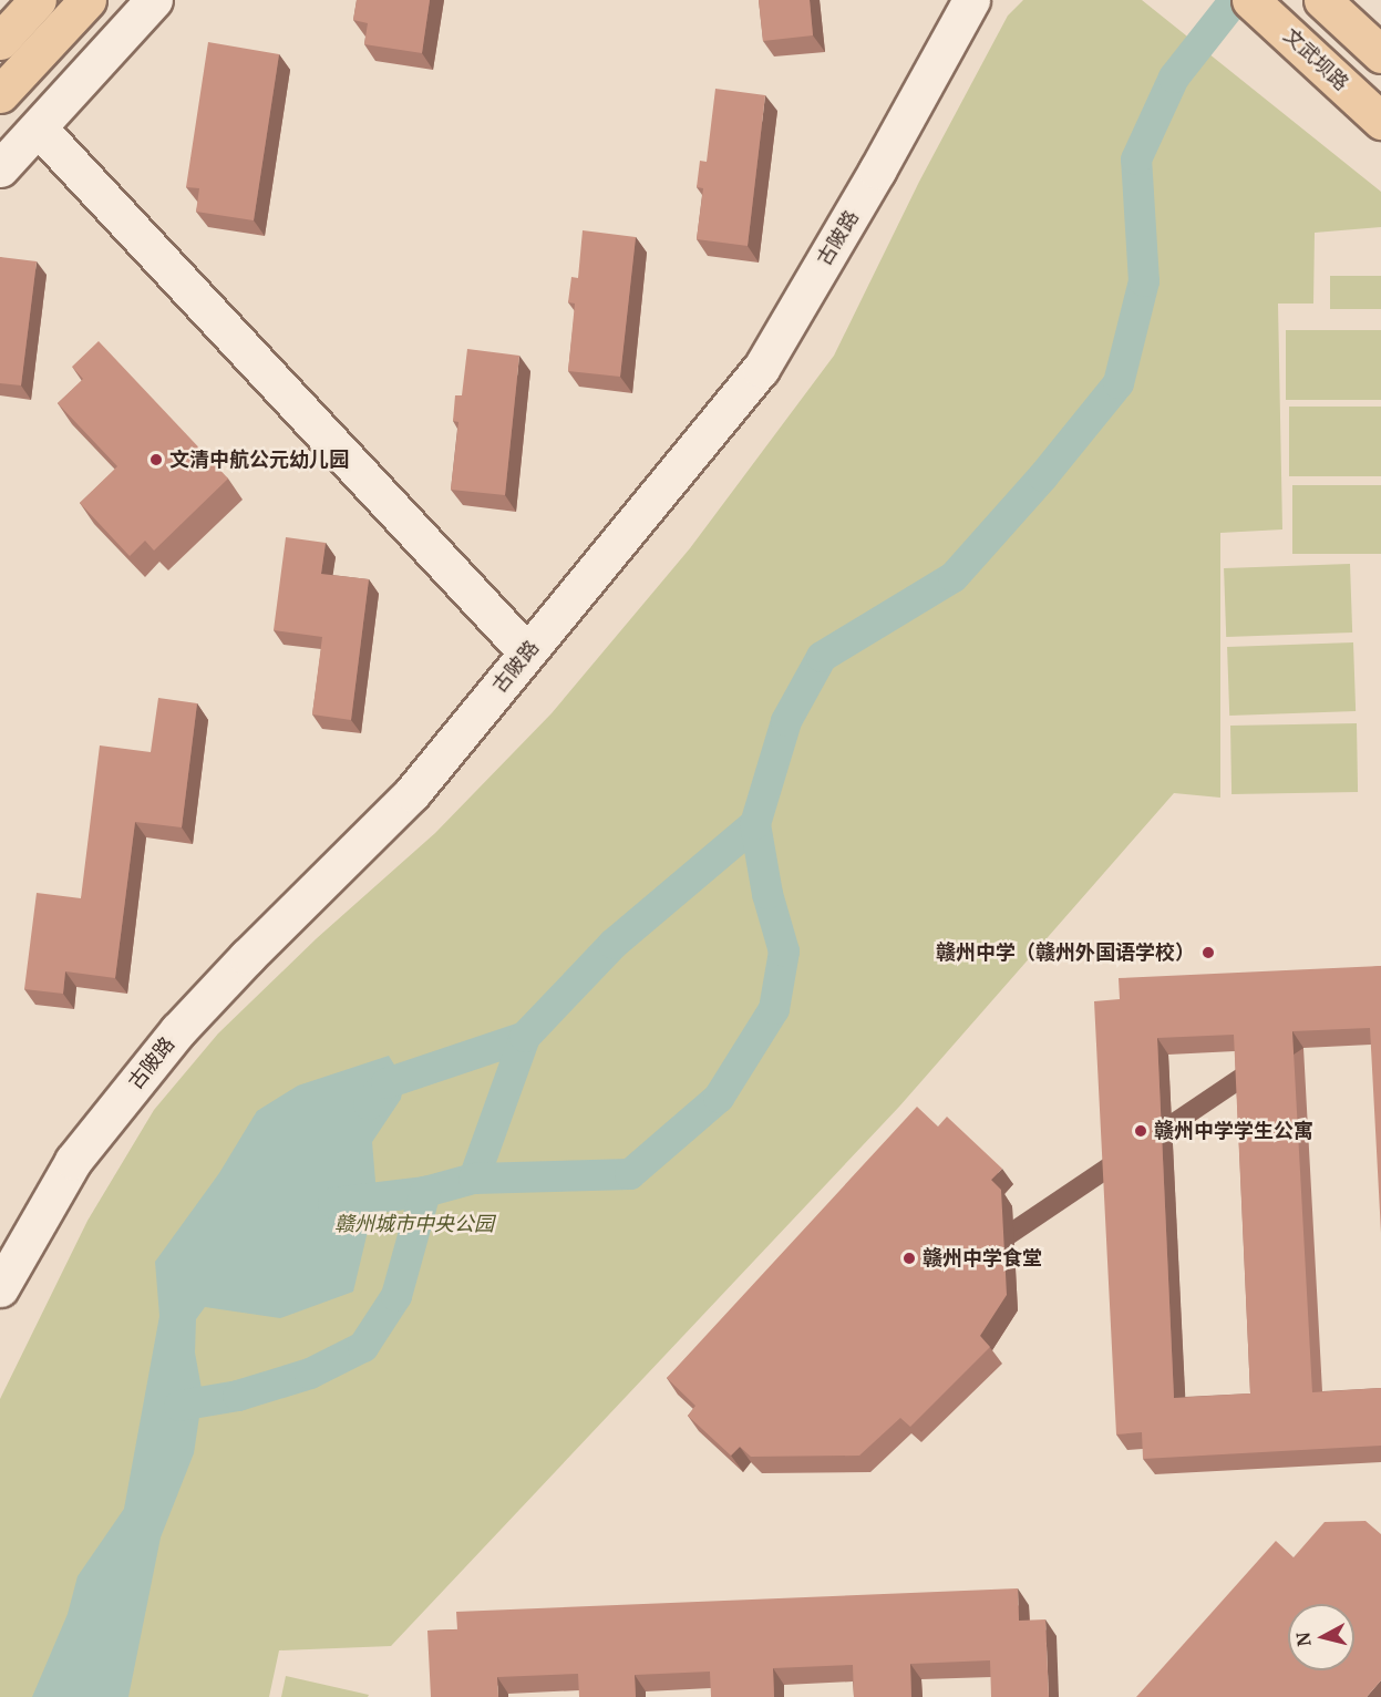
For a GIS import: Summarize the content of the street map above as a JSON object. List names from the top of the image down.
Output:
{
  "streets": {
    "main road": ["文武坝路"],
    "street": ["古陂路"]
  },
  "parks": ["赣州城市中央公园"],
  "places": [
    "文清中航公元幼儿园",
    "赣州中学（赣州外国语学校）",
    "赣州中学学生公寓",
    "赣州中学食堂"
  ],
  "north": "left"
}
